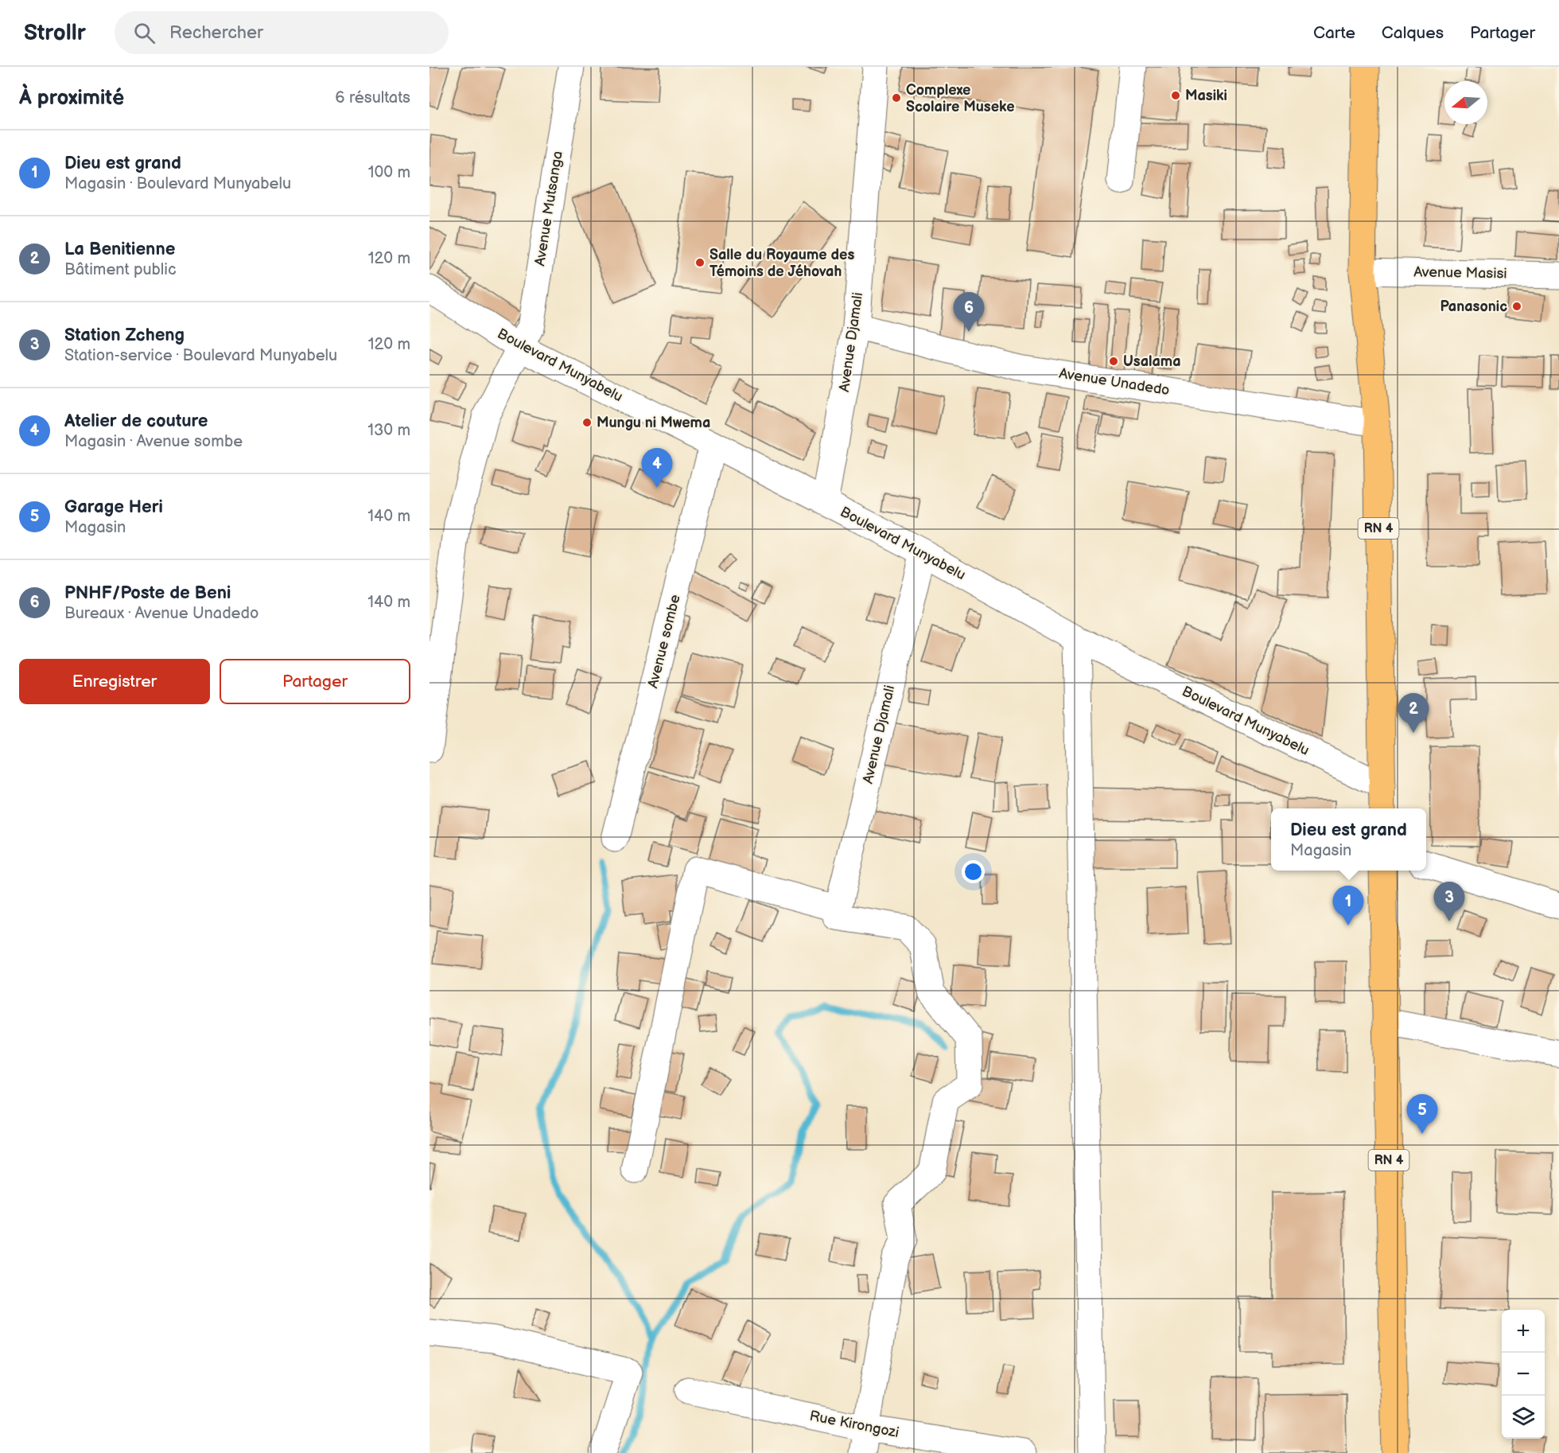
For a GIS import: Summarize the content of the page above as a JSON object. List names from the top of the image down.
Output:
{
  "streets": {
    "highway": ["RN 4"],
    "street": [
      "Avenue Mutsanga",
      "Avenue Masisi",
      "Avenue Djamali",
      "Boulevard Munyabelu",
      "Avenue Unadedo",
      "Avenue sombe",
      "Rue Kirongozi"
    ]
  },
  "crossings": [
    ["Avenue Mutsanga", "Boulevard Munyabelu"],
    ["Avenue Masisi", "RN 4"],
    ["Avenue Djamali", "Boulevard Munyabelu"],
    ["Avenue Djamali", "Avenue Unadedo"],
    ["Boulevard Munyabelu", "RN 4"],
    ["Boulevard Munyabelu", "Avenue sombe"],
    ["Avenue Unadedo", "RN 4"]
  ],
  "places": [
    "Masiki",
    "Complexe Scolaire Museke",
    "Salle du Royaume des Témoins de Jéhovah",
    "Panasonic",
    "Usalama",
    "Mungu ni Mwema"
  ],
  "north": "left",
  "page": {
    "header": "Strollr",
    "search": "Rechercher",
    "nav": ["Carte", "Calques", "Partager"],
    "heading": ["À proximité", "6 résultats"],
    "list": [
      {
        "mark": "1",
        "name": "Dieu est grand",
        "note": "Magasin · Boulevard Munyabelu",
        "value": "100 m"
      },
      {
        "mark": "2",
        "name": "La Benitienne",
        "note": "Bâtiment public",
        "value": "120 m"
      },
      {
        "mark": "3",
        "name": "Station Zcheng",
        "note": "Station-service · Boulevard Munyabelu",
        "value": "120 m"
      },
      {
        "mark": "4",
        "name": "Atelier de couture",
        "note": "Magasin · Avenue sombe",
        "value": "130 m"
      },
      {
        "mark": "5",
        "name": "Garage Heri",
        "note": "Magasin",
        "value": "140 m"
      },
      {
        "mark": "6",
        "name": "PNHF/Poste de Beni",
        "note": "Bureaux · Avenue Unadedo",
        "value": "140 m"
      }
    ],
    "pins": [
      "6",
      "4",
      "2",
      "3",
      "1",
      "5"
    ],
    "buttons": ["Enregistrer", "Partager"],
    "popup": ["Dieu est grand", "Magasin"],
    "map_buttons": ["+", "−"]
  }
}
